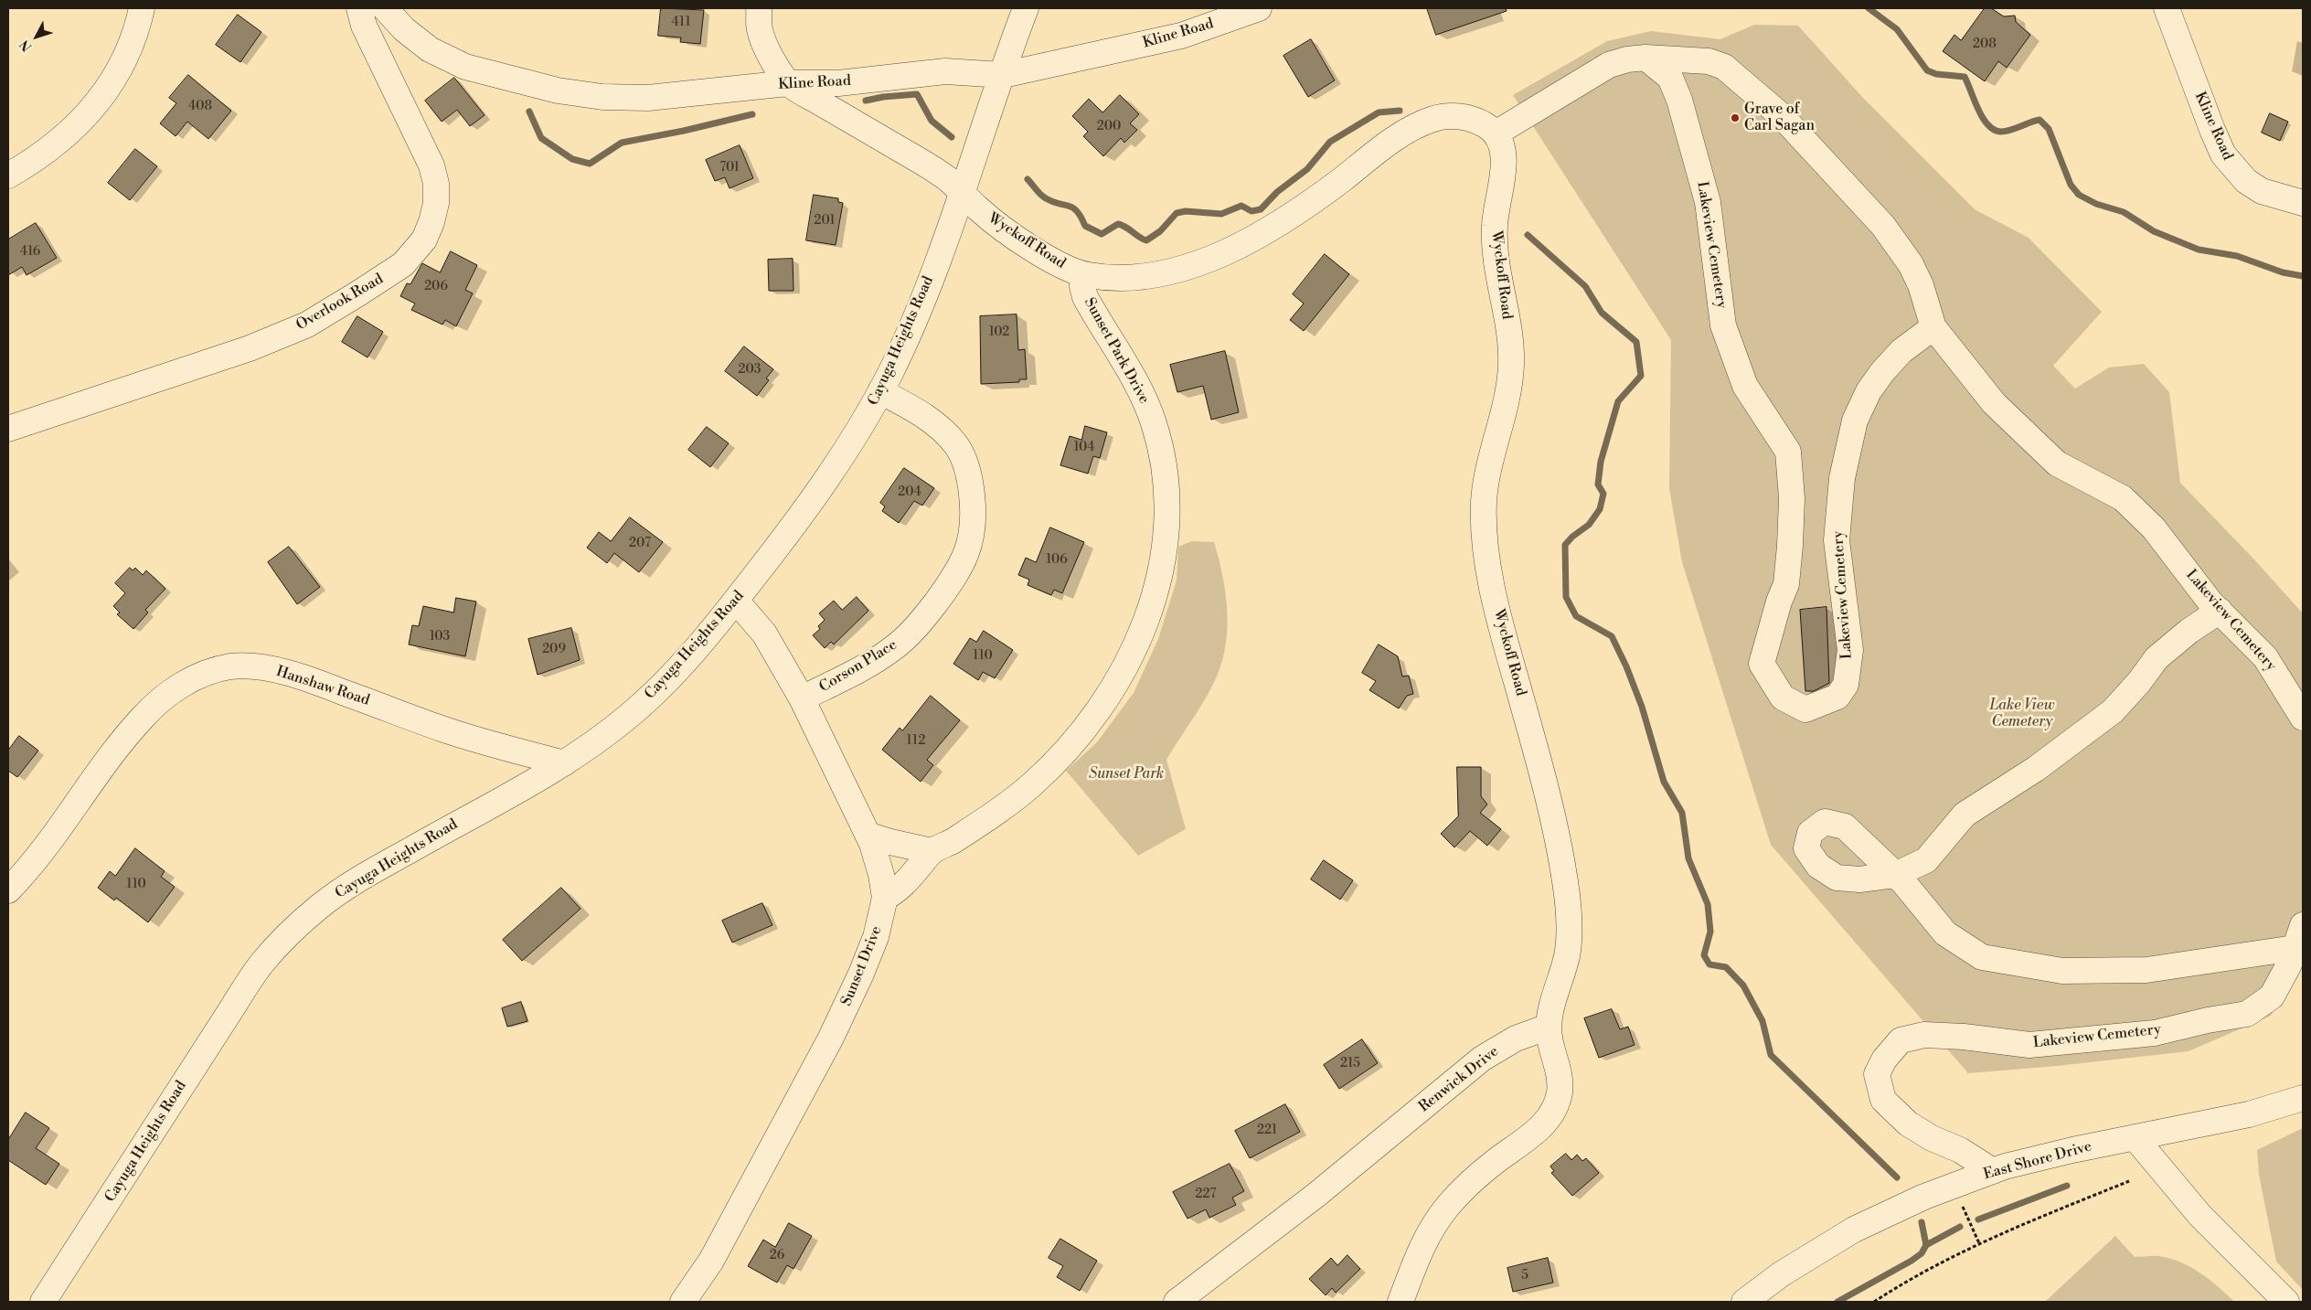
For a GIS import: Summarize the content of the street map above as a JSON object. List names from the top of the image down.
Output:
{
  "streets": {
    "street": [
      "Kline Road",
      "Wyckoff Road",
      "Lakeview Cemetery",
      "Overlook Road",
      "Cayuga Heights Road",
      "Sunset Park Drive",
      "Corson Place",
      "Hanshaw Road",
      "Sunset Drive",
      "Renwick Drive",
      "East Shore Drive"
    ]
  },
  "crossings": [
    ["Kline Road", "Wyckoff Road"],
    ["Kline Road", "Cayuga Heights Road"],
    ["Wyckoff Road", "Lakeview Cemetery"],
    ["Wyckoff Road", "Cayuga Heights Road"],
    ["Wyckoff Road", "Sunset Park Drive"],
    ["Wyckoff Road", "Renwick Drive"],
    ["Lakeview Cemetery", "East Shore Drive"],
    ["Cayuga Heights Road", "Corson Place"],
    ["Cayuga Heights Road", "Hanshaw Road"],
    ["Cayuga Heights Road", "Sunset Drive"],
    ["Sunset Park Drive", "Sunset Drive"],
    ["Corson Place", "Sunset Drive"]
  ],
  "parks": ["Lake View Cemetery", "Sunset Park"],
  "places": ["Grave of Carl Sagan"],
  "house_numbers": [
    "411",
    "208",
    "408",
    "200",
    "701",
    "201",
    "416",
    "206",
    "102",
    "203",
    "104",
    "204",
    "207",
    "106",
    "103",
    "209",
    "110",
    "112",
    "110",
    "215",
    "221",
    "227",
    "26",
    "5"
  ],
  "north": "bottom left"
}
